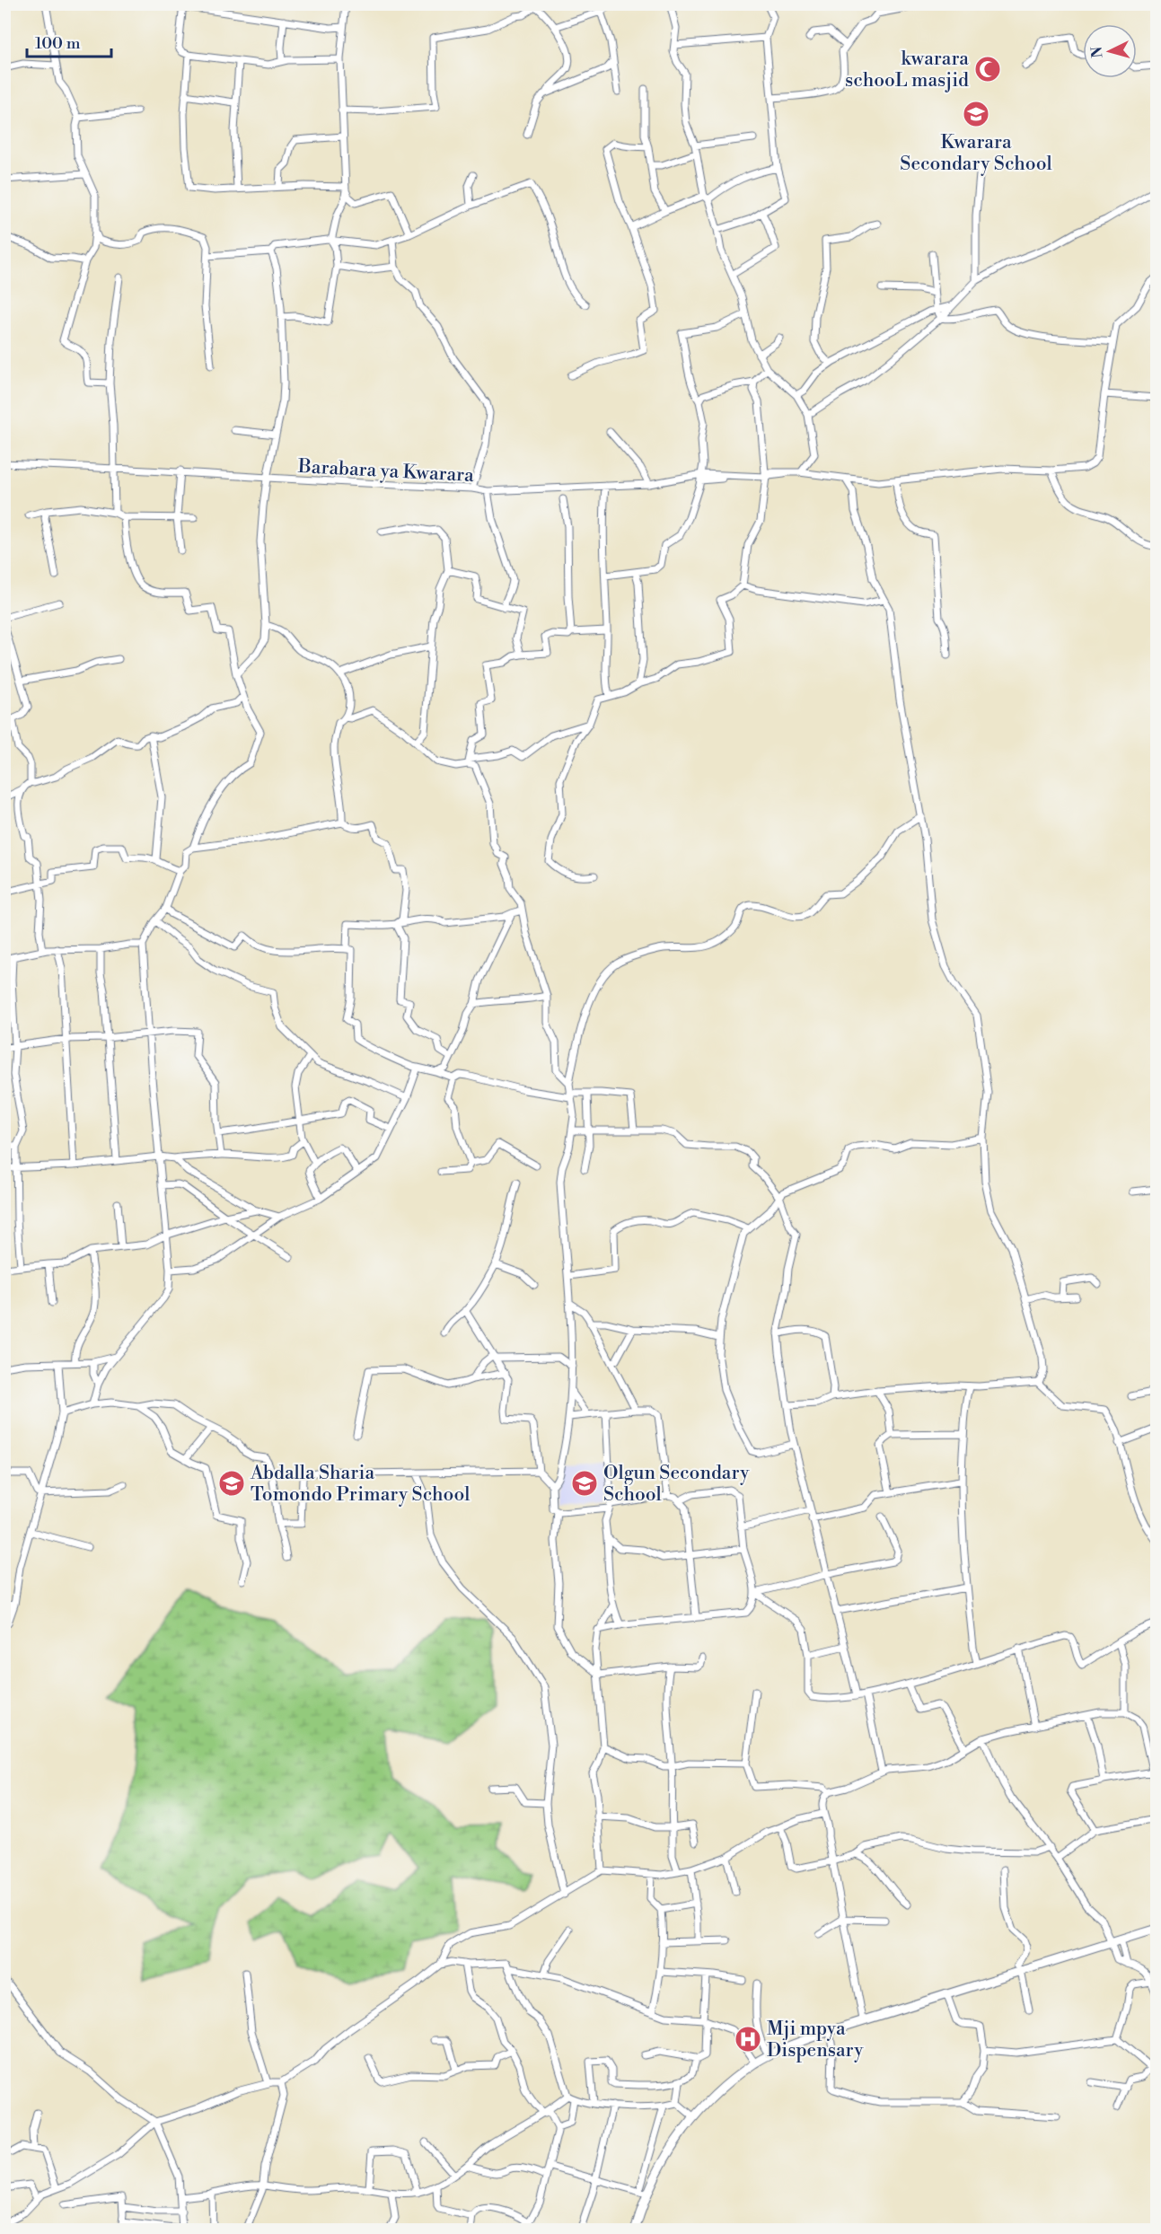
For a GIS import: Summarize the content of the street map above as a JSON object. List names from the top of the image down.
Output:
{
  "streets": {
    "street": ["Barabara ya Kwarara"]
  },
  "places": {
    "mosque": ["kwarara schooL masjid"],
    "school or university": ["Kwarara Secondary School", "Abdalla Sharia Tomondo Primary School", "Olgun Secondary School"],
    "hospital": ["Mji mpya Dispensary"]
  },
  "scale_bar": "100 m",
  "north": "left"
}
